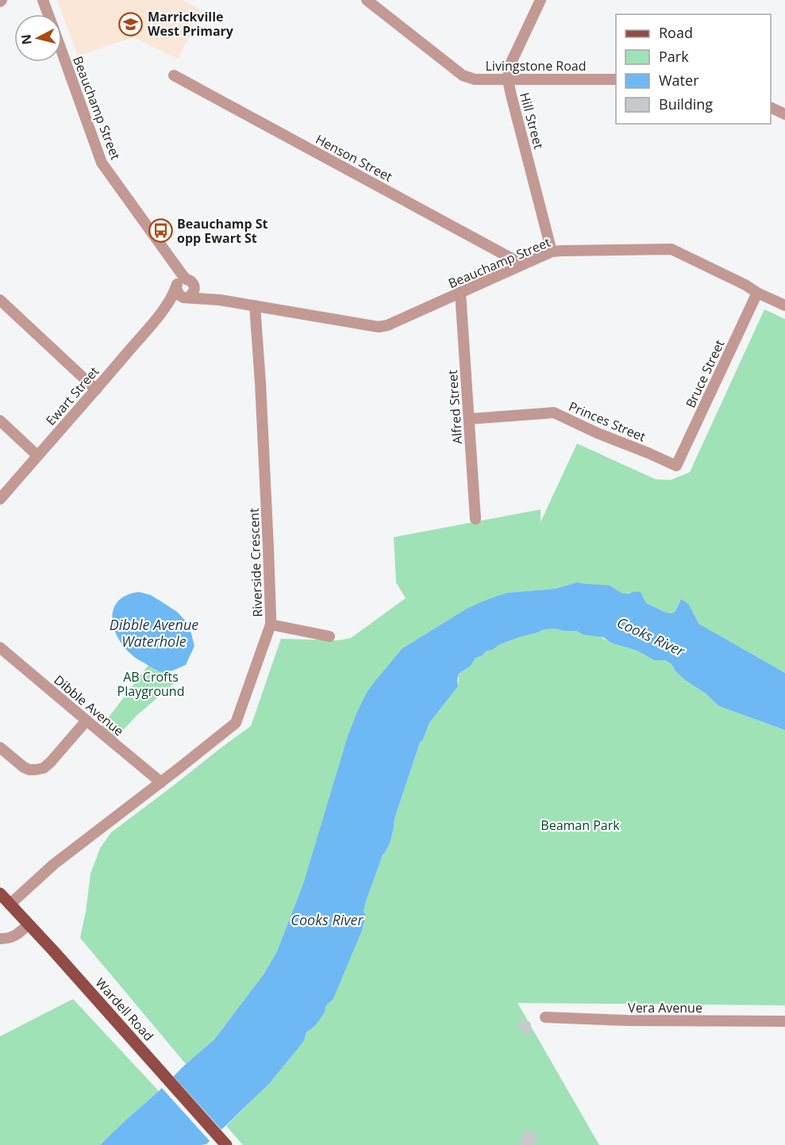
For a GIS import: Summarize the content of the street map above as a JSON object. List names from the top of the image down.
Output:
{
  "streets": {
    "main road": ["Wardell Road"],
    "street": [
      "Livingstone Road",
      "Beauchamp Street",
      "Hill Street",
      "Henson Street",
      "Bruce Street",
      "Ewart Street",
      "Alfred Street",
      "Princes Street",
      "Riverside Crescent",
      "Dibble Avenue",
      "Vera Avenue"
    ]
  },
  "crossings": [
    ["Livingstone Road", "Hill Street"],
    ["Beauchamp Street", "Hill Street"],
    ["Beauchamp Street", "Henson Street"],
    ["Beauchamp Street", "Bruce Street"],
    ["Beauchamp Street", "Ewart Street"],
    ["Beauchamp Street", "Alfred Street"],
    ["Beauchamp Street", "Riverside Crescent"],
    ["Bruce Street", "Princes Street"],
    ["Alfred Street", "Princes Street"],
    ["Riverside Crescent", "Dibble Avenue"],
    ["Riverside Crescent", "Wardell Road"]
  ],
  "water": ["Dibble Avenue Waterhole", "Cooks River"],
  "parks": ["AB Crofts Playground", "Beaman Park"],
  "places": {
    "school or university": ["Marrickville West Primary"],
    "bus stop": ["Beauchamp St opp Ewart St"]
  },
  "legend": [
    "Road",
    "Park",
    "Water",
    "Building"
  ],
  "north": "left"
}
